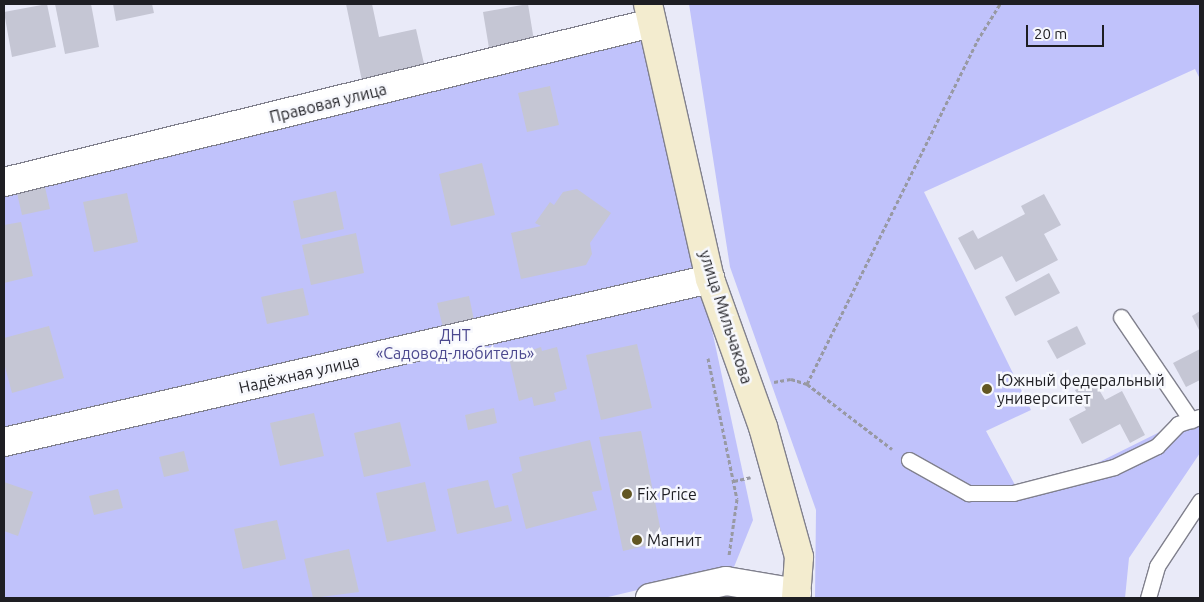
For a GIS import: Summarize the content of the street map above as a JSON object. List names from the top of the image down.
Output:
{
  "streets": {
    "street": ["Правовая улица", "улица Мильчакова", "Надёжная улица"]
  },
  "crossings": [
    ["Правовая улица", "улица Мильчакова"],
    ["улица Мильчакова", "Надёжная улица"]
  ],
  "parks": ["ДНТ «Садовод-любитель»"],
  "places": ["Южный федеральный университет", "Fix Price", "Магнит"],
  "scale_bar": "20 m"
}
